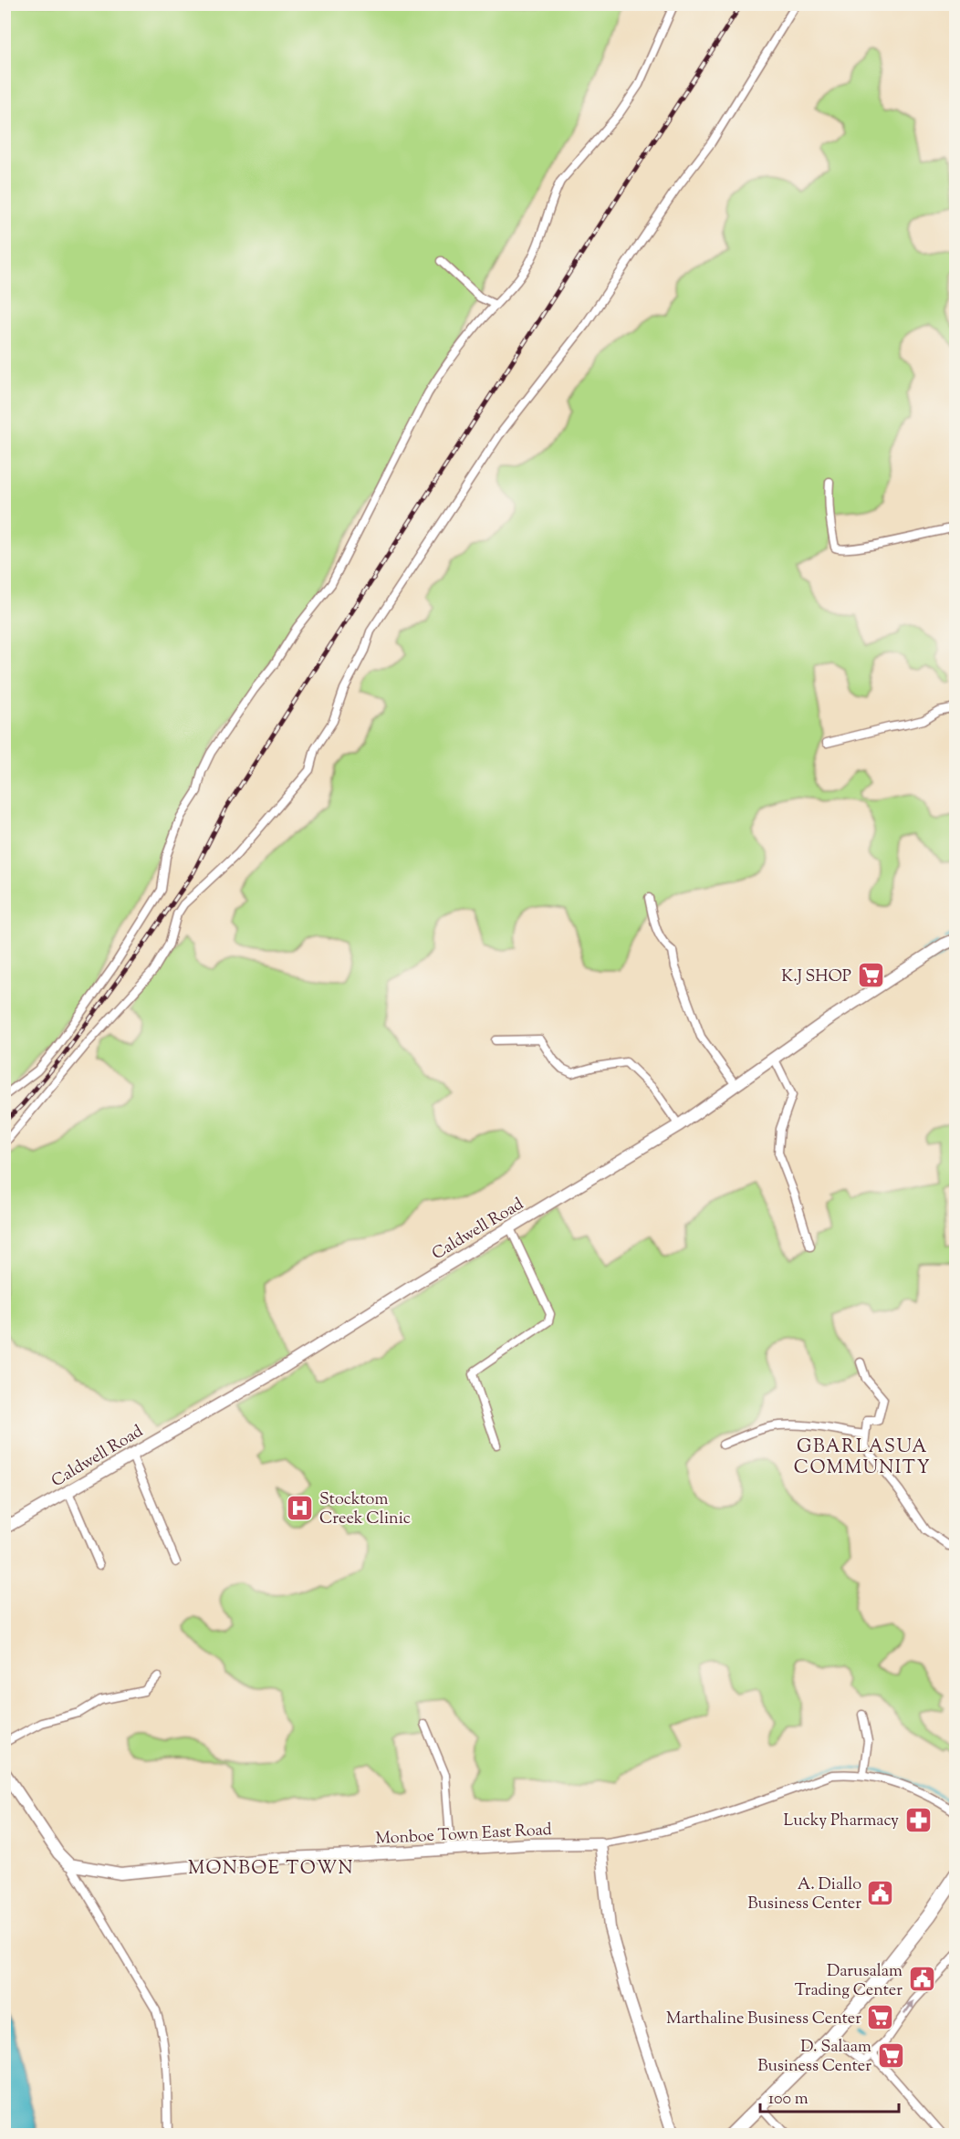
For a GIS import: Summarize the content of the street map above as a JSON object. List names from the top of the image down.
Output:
{
  "streets": {
    "main road": ["Caldwell Road", "Monboe Town East Road"]
  },
  "districts": ["GBARLASUA COMMUNITY", "MONBOE TOWN"],
  "places": {
    "supermarket": ["K.J SHOP", "Marthaline Business Center", "D. Salaam Business Center"],
    "hospital": ["Stocktom Creek Clinic"],
    "pharmacy": ["Lucky Pharmacy"],
    "public building": ["A. Diallo Business Center", "Darusalam Trading Center"]
  },
  "scale_bar": "100 m"
}
